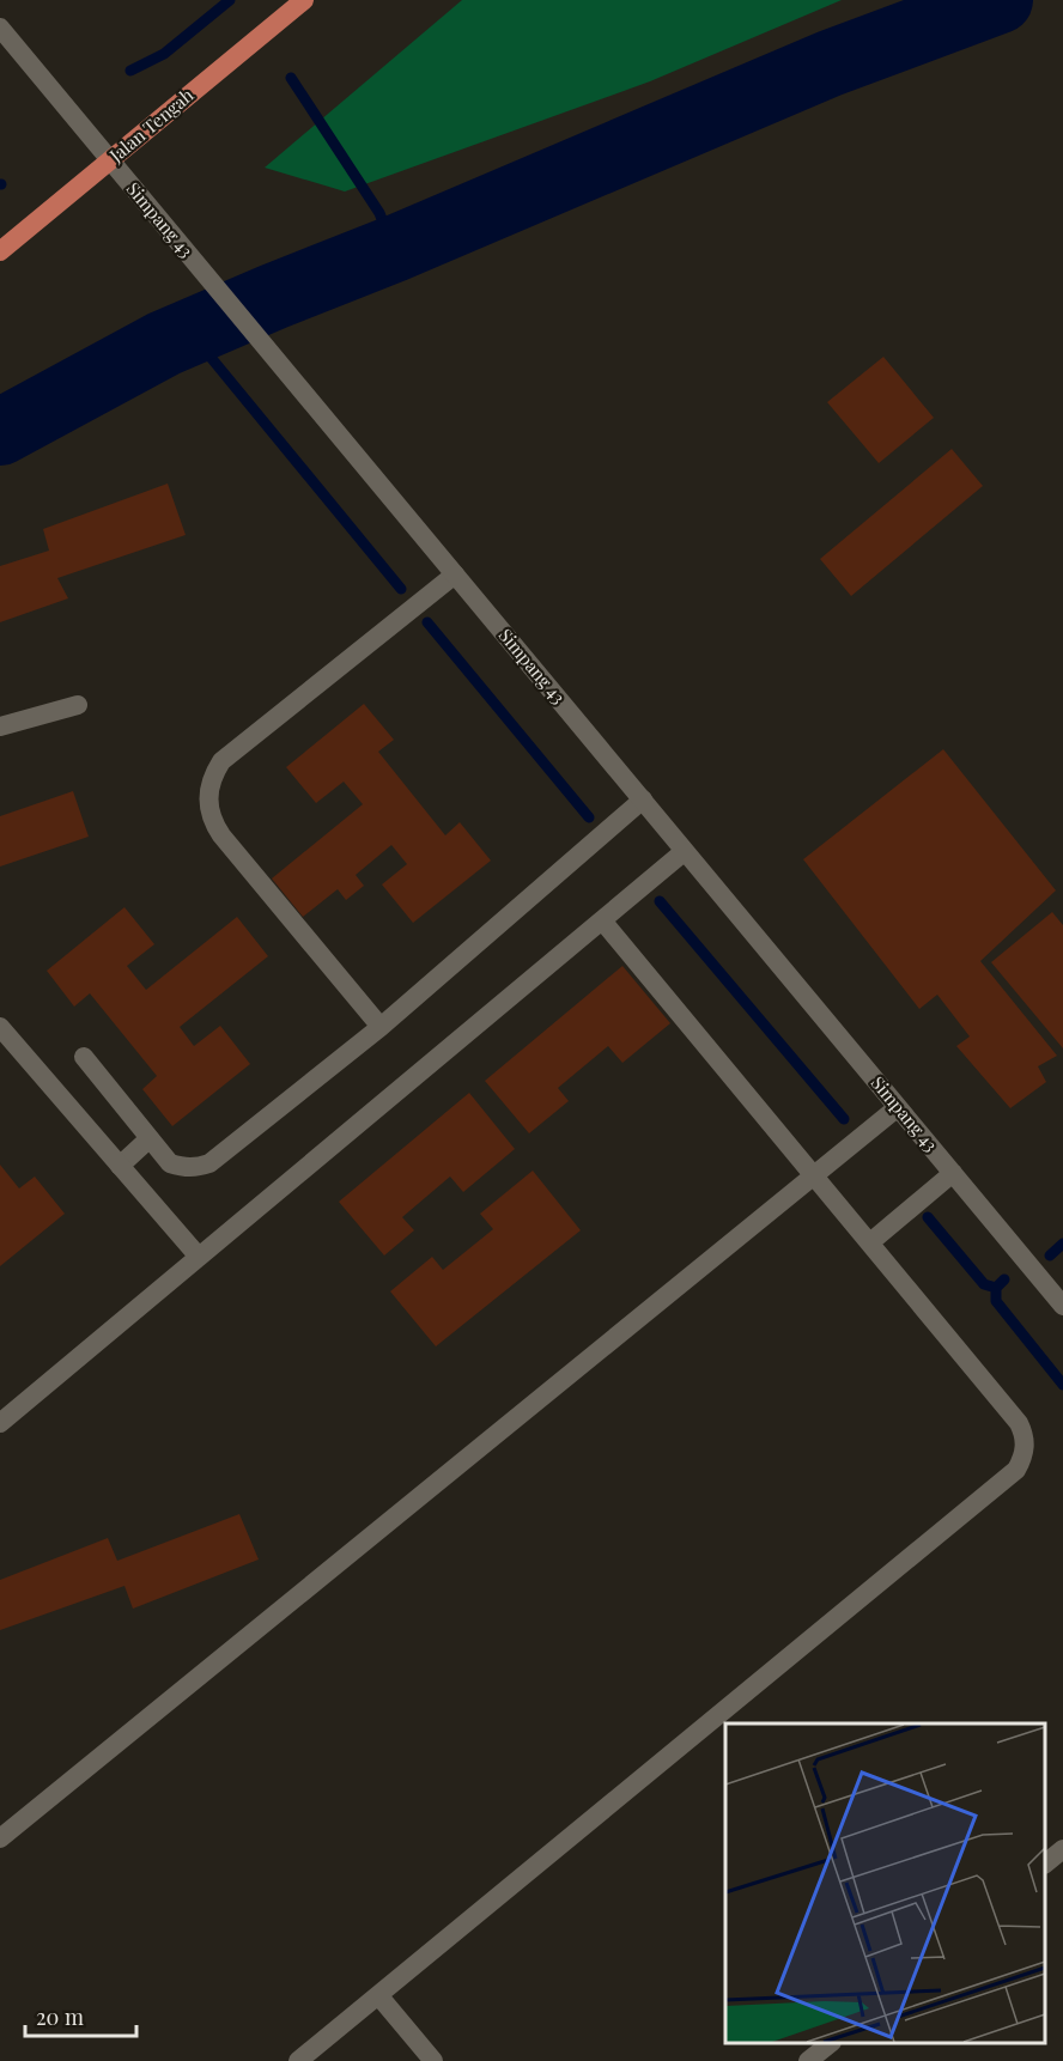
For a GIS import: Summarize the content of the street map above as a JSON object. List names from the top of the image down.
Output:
{
  "streets": {
    "main road": ["Jalan Tengah"],
    "street": ["Simpang 43"]
  },
  "crossings": [
    ["Jalan Tengah", "Simpang 43"]
  ],
  "scale_bar": "20 m"
}
